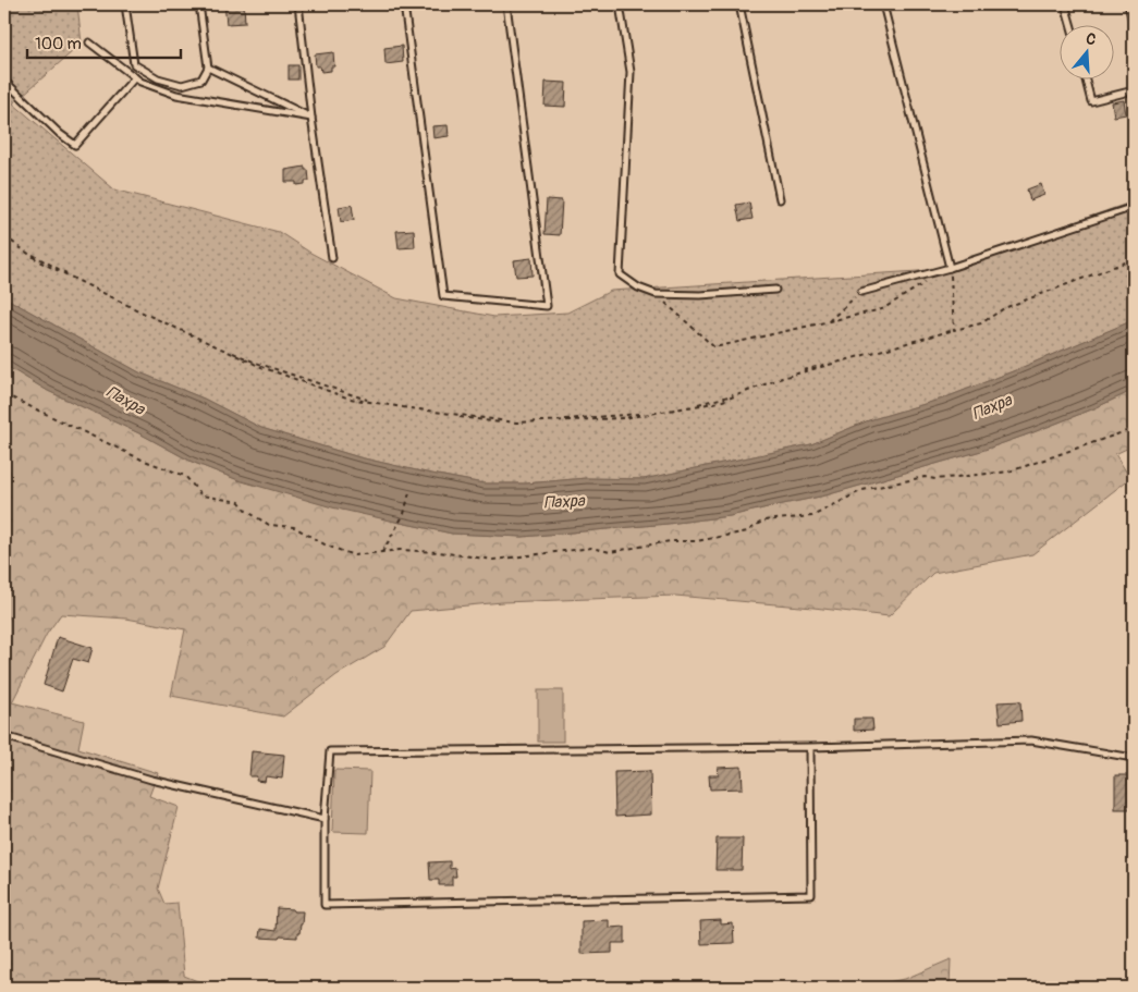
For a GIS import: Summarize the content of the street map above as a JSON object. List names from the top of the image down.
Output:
{
  "water": ["Пахра"],
  "scale_bar": "100 m",
  "north": "top"
}
